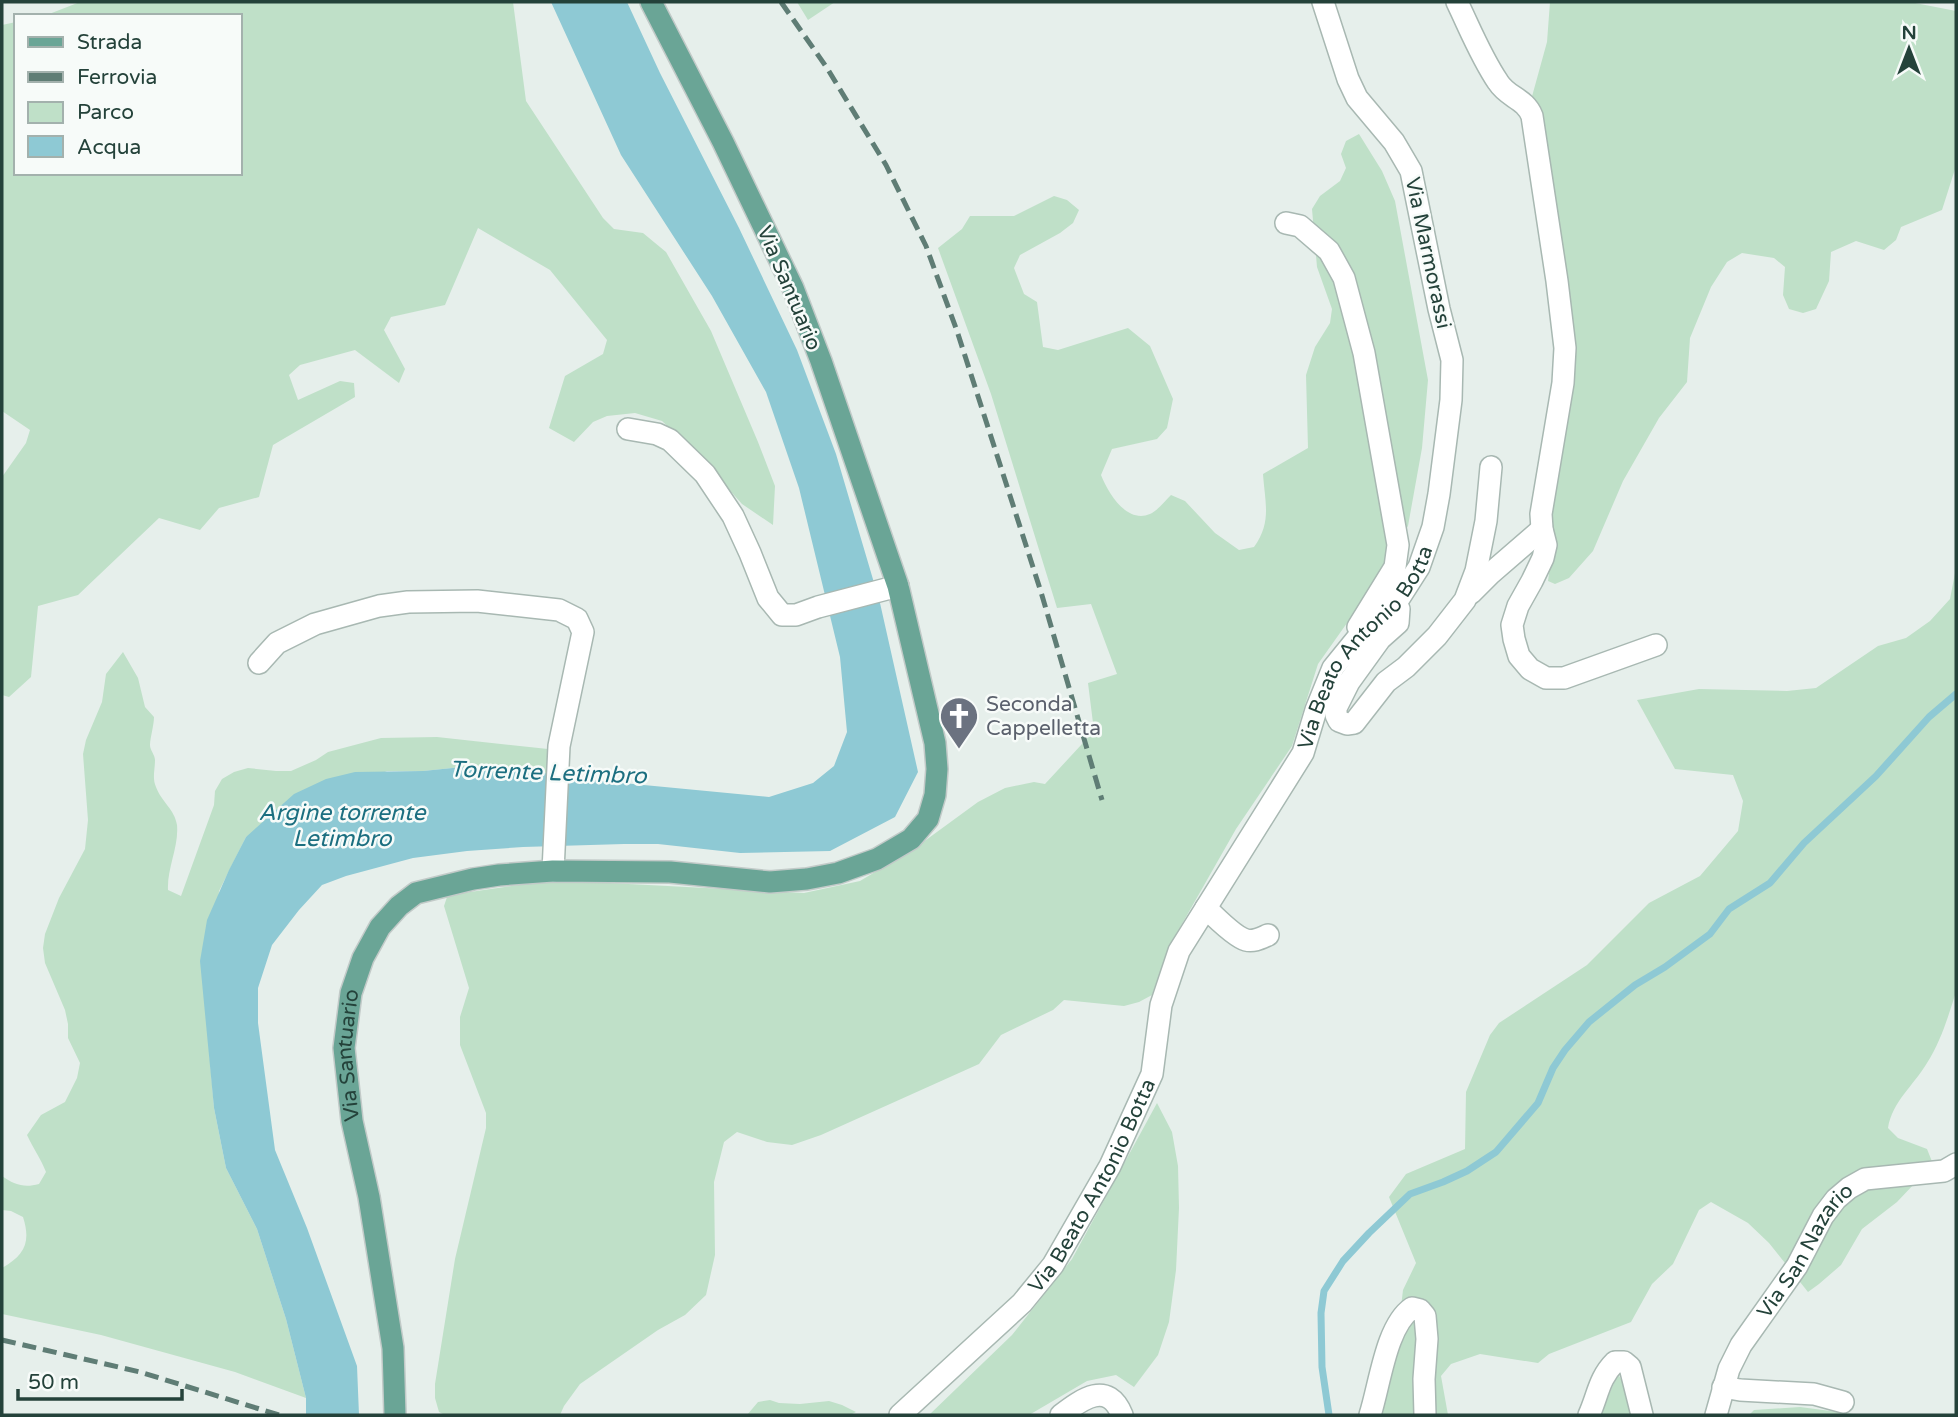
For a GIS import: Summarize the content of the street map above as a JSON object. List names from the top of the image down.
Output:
{
  "streets": {
    "main road": ["Via Santuario"],
    "street": ["Via Marmorassi", "Via Beato Antonio Botta", "Via San Nazario"]
  },
  "crossings": [
    ["Via Marmorassi", "Via Beato Antonio Botta"]
  ],
  "water": ["Torrente Letimbro", "Argine torrente Letimbro"],
  "places": {
    "church": ["Seconda Cappelletta"]
  },
  "legend": [
    "Strada",
    "Ferrovia",
    "Parco",
    "Acqua"
  ],
  "scale_bar": "50 m",
  "north": "top"
}
